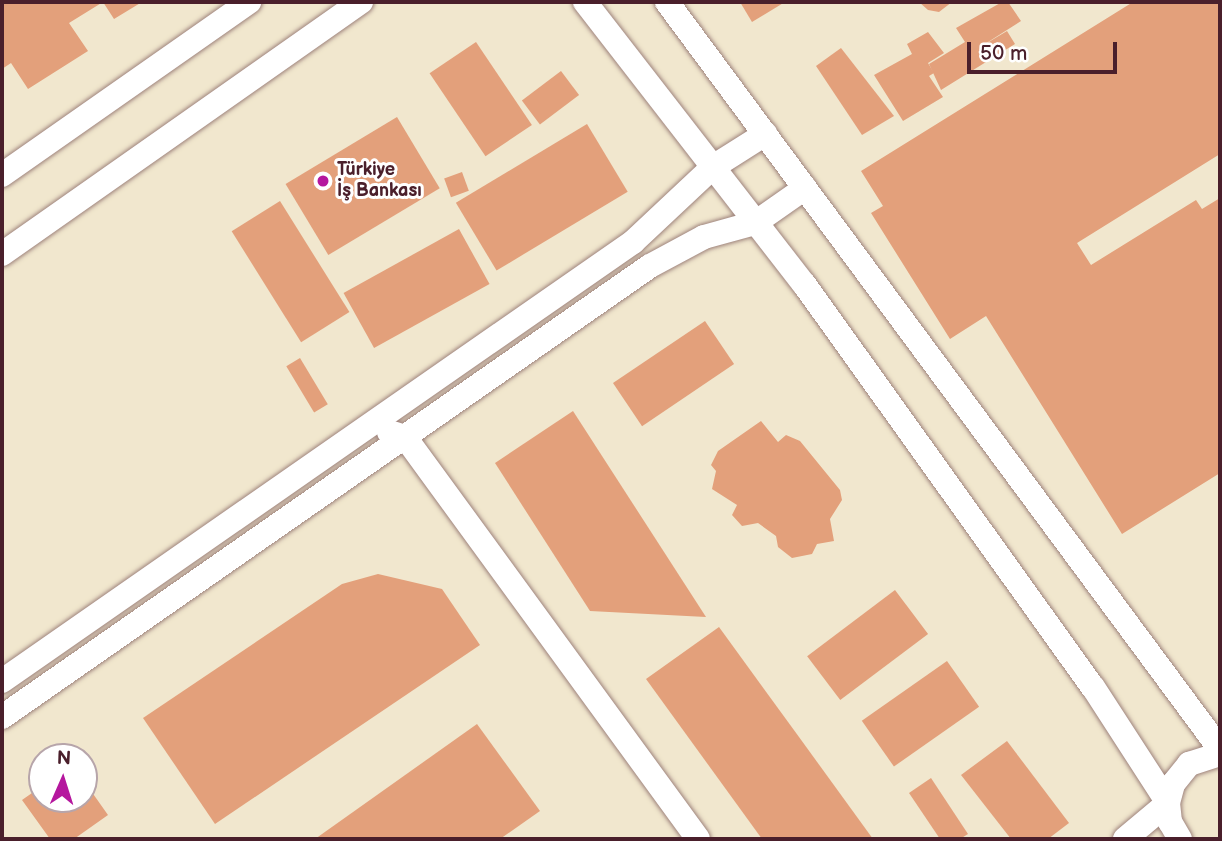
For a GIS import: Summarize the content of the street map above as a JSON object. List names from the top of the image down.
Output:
{
  "places": ["Türkiye İş Bankası"],
  "scale_bar": "50 m",
  "north": "top"
}
